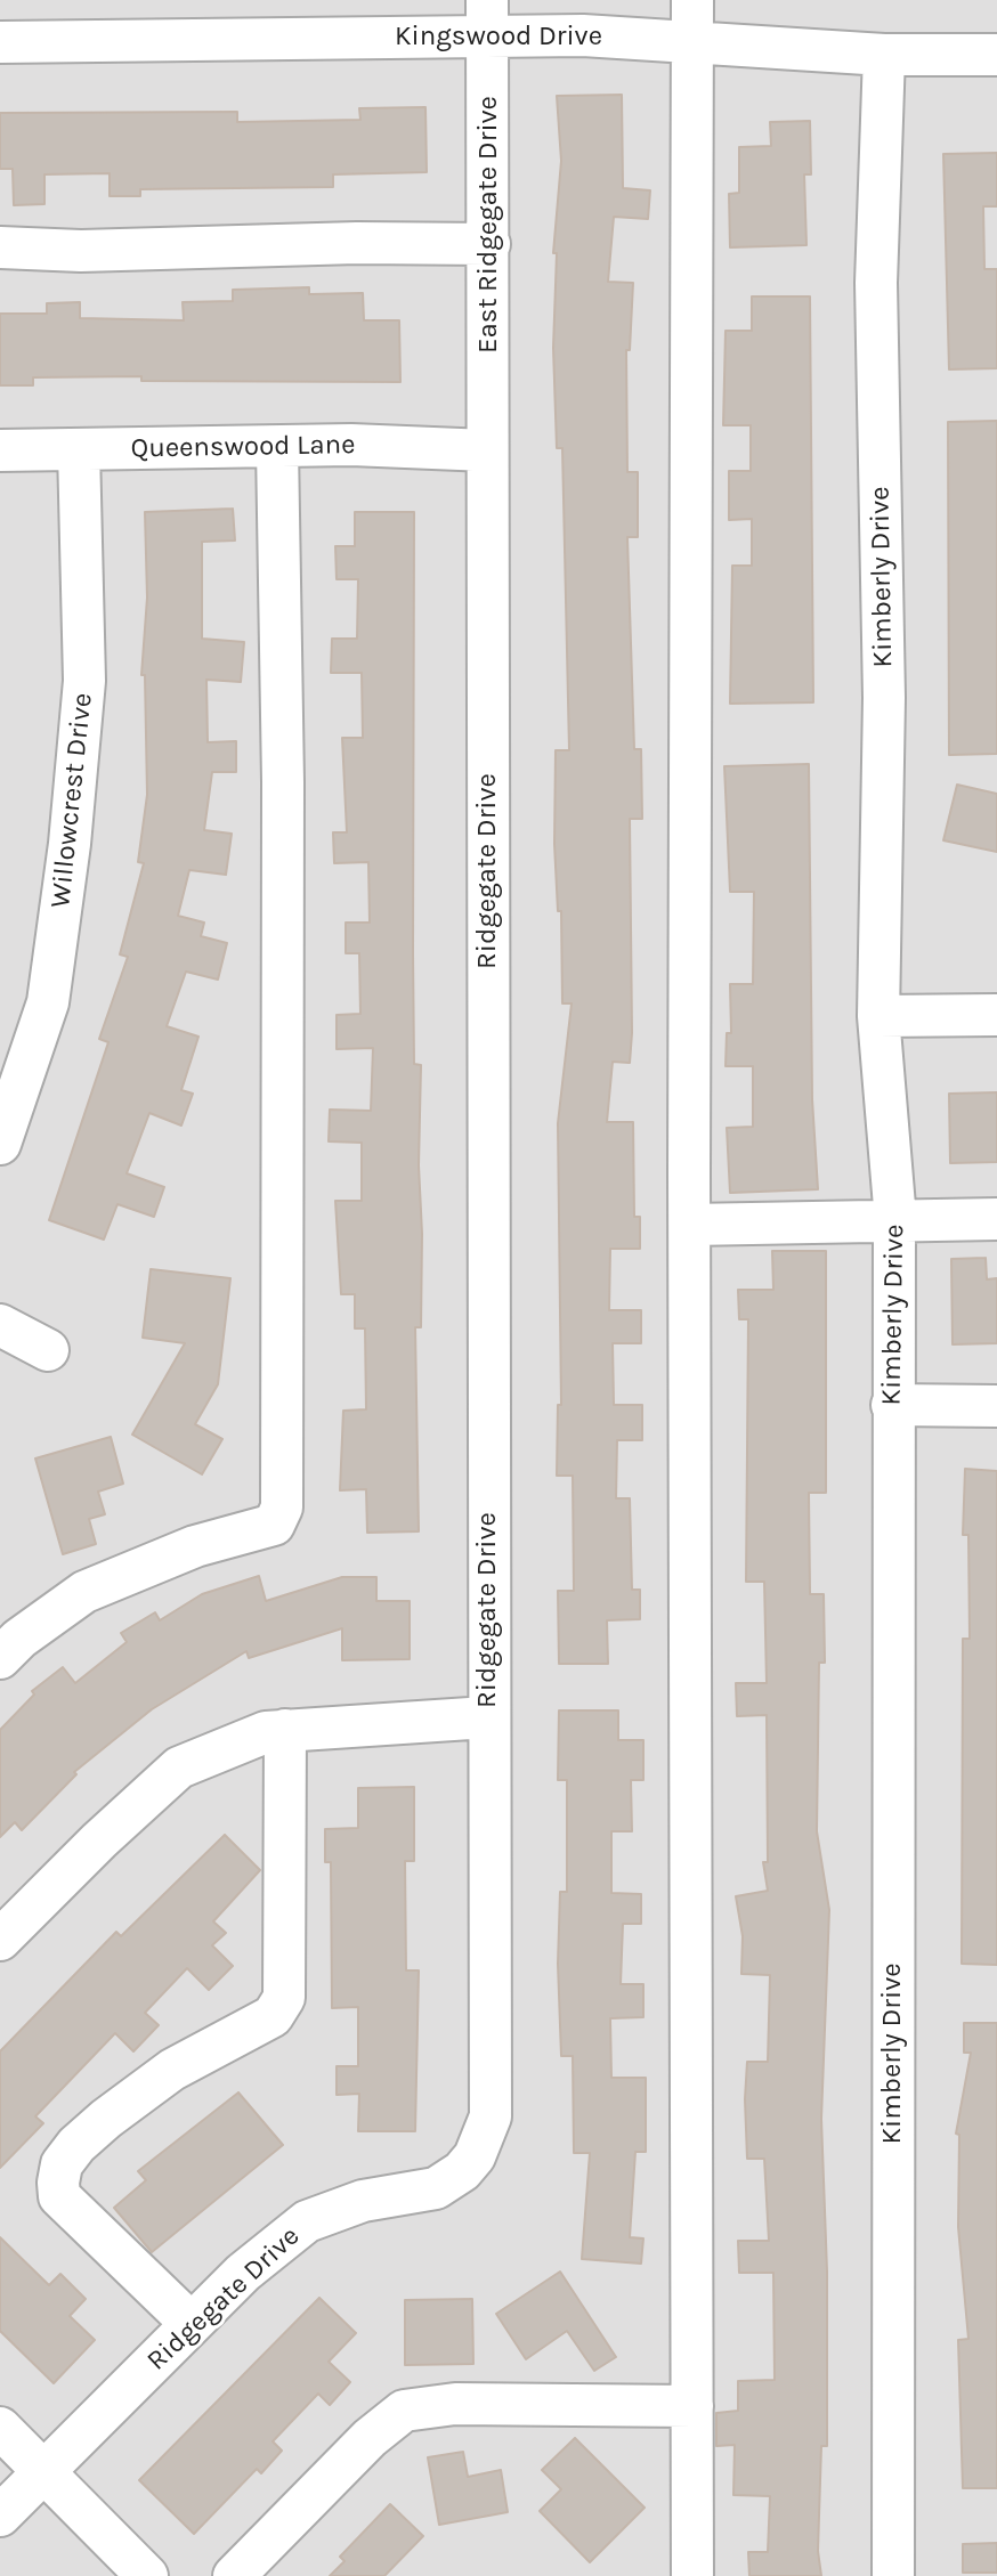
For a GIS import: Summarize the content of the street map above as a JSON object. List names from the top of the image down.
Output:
{
  "streets": {
    "street": [
      "Kingswood Drive",
      "East Ridgegate Drive",
      "Queenswood Lane",
      "Kimberly Drive",
      "Willowcrest Drive",
      "Ridgegate Drive"
    ]
  },
  "crossings": [
    ["Kingswood Drive", "East Ridgegate Drive"],
    ["Kingswood Drive", "Kimberly Drive"],
    ["East Ridgegate Drive", "Queenswood Lane"],
    ["East Ridgegate Drive", "Ridgegate Drive"],
    ["Queenswood Lane", "Willowcrest Drive"],
    ["Queenswood Lane", "Ridgegate Drive"]
  ]
}
